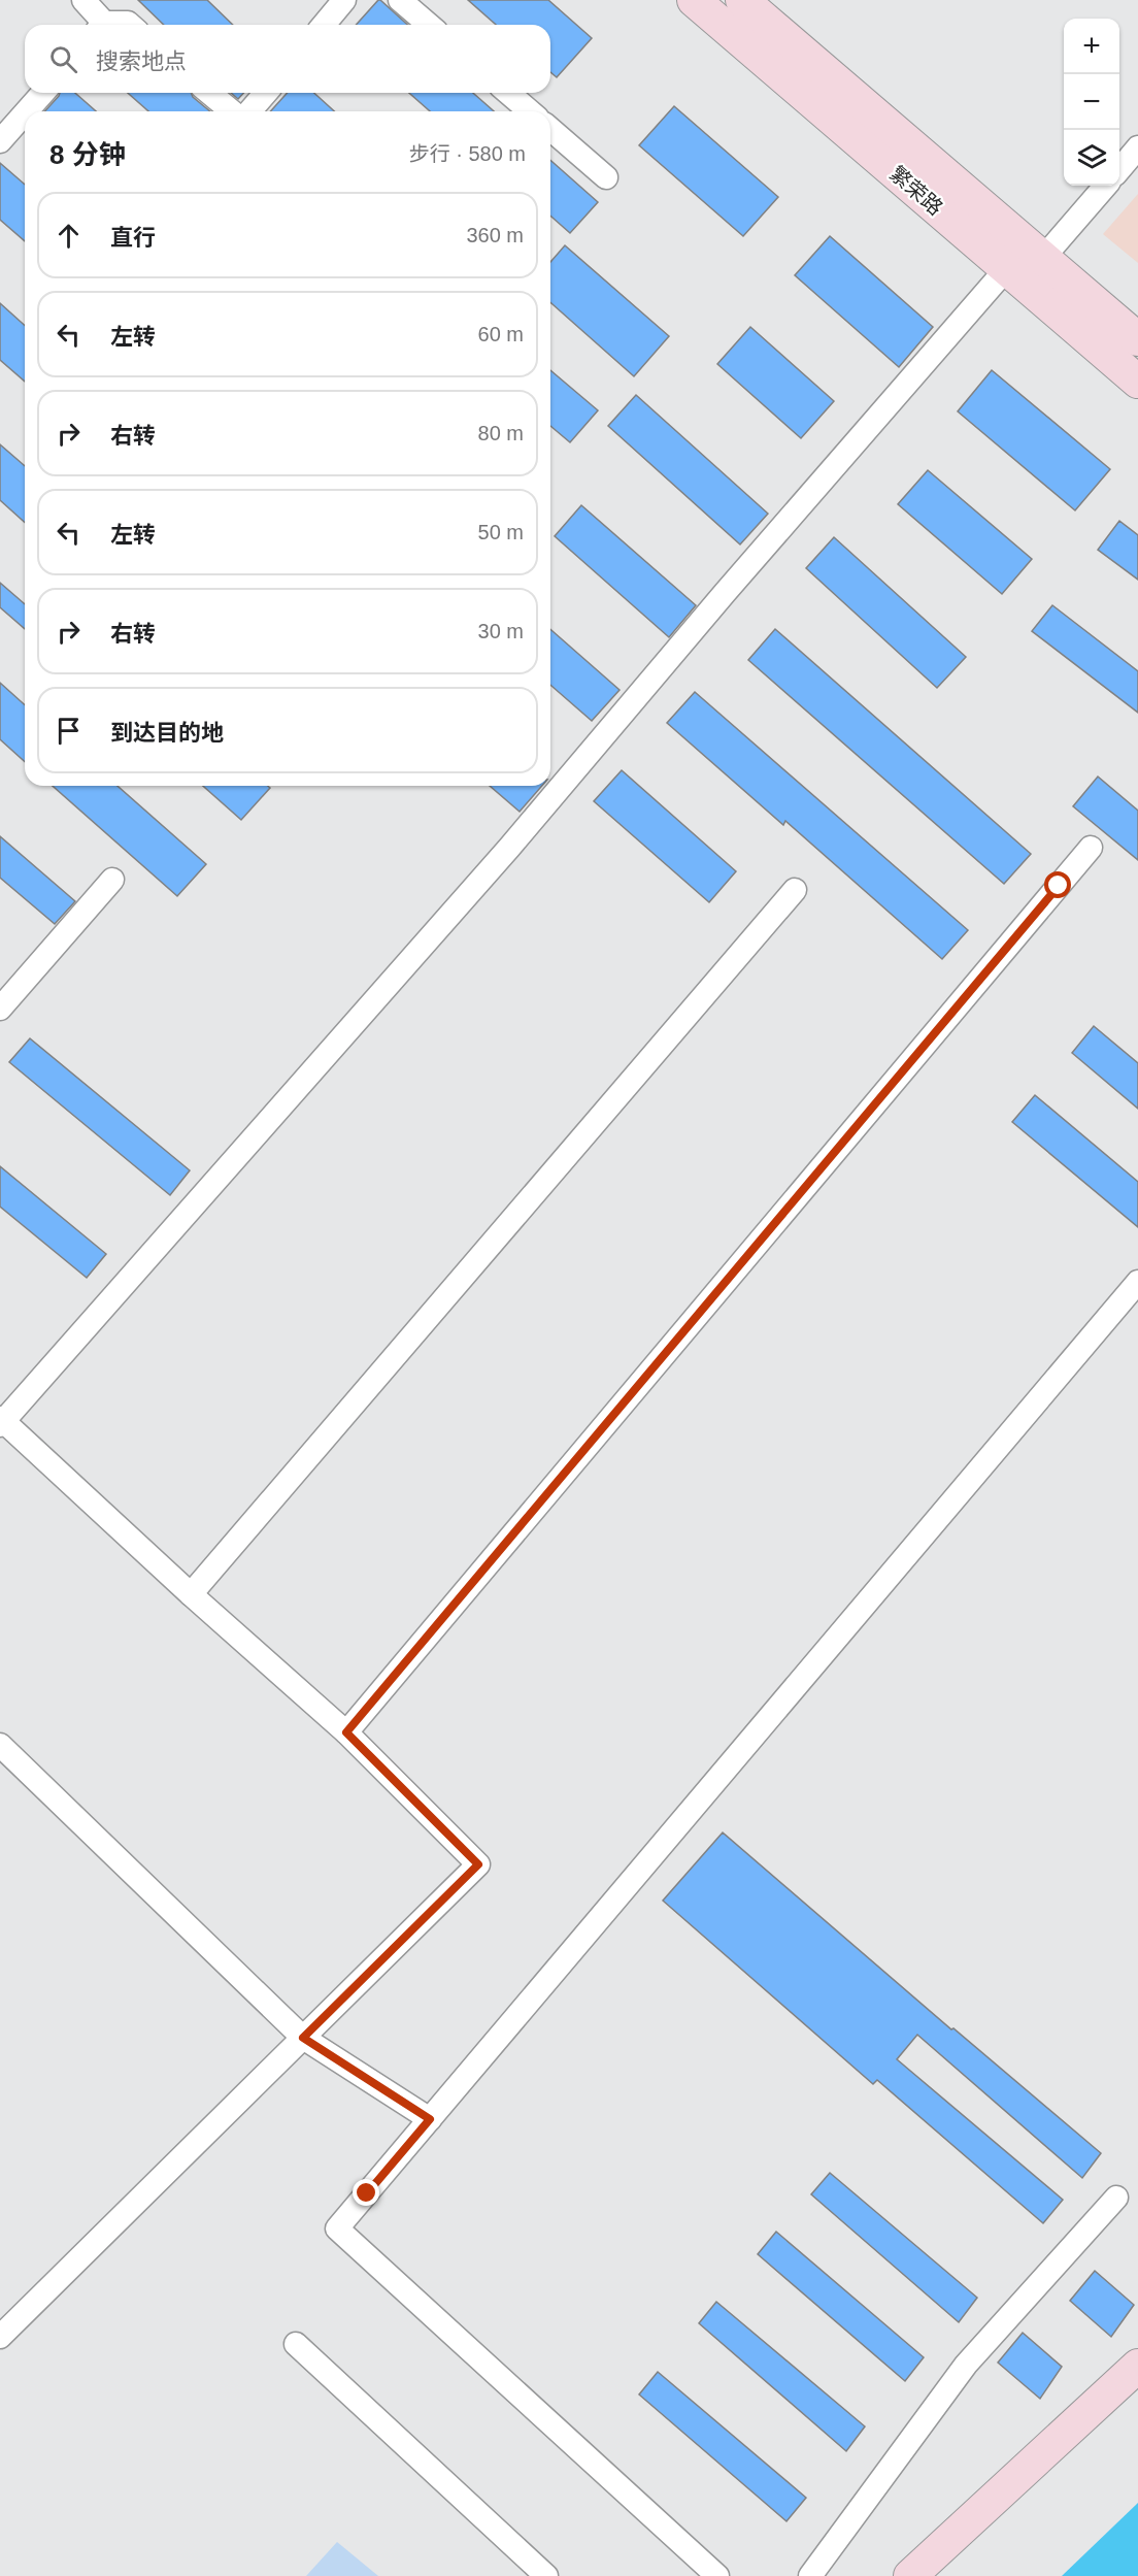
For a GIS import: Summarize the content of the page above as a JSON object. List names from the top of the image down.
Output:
{
  "streets": {
    "main road": ["繁荣路"]
  },
  "page": {
    "map_buttons": ["+", "−"],
    "search": "搜索地点",
    "heading": ["8 分钟", "步行 · 580 m"],
    "list": [
      ["直行", "360 m"],
      ["左转", "60 m"],
      ["右转", "80 m"],
      ["左转", "50 m"],
      ["右转", "30 m"],
      "到达目的地"
    ]
  }
}
